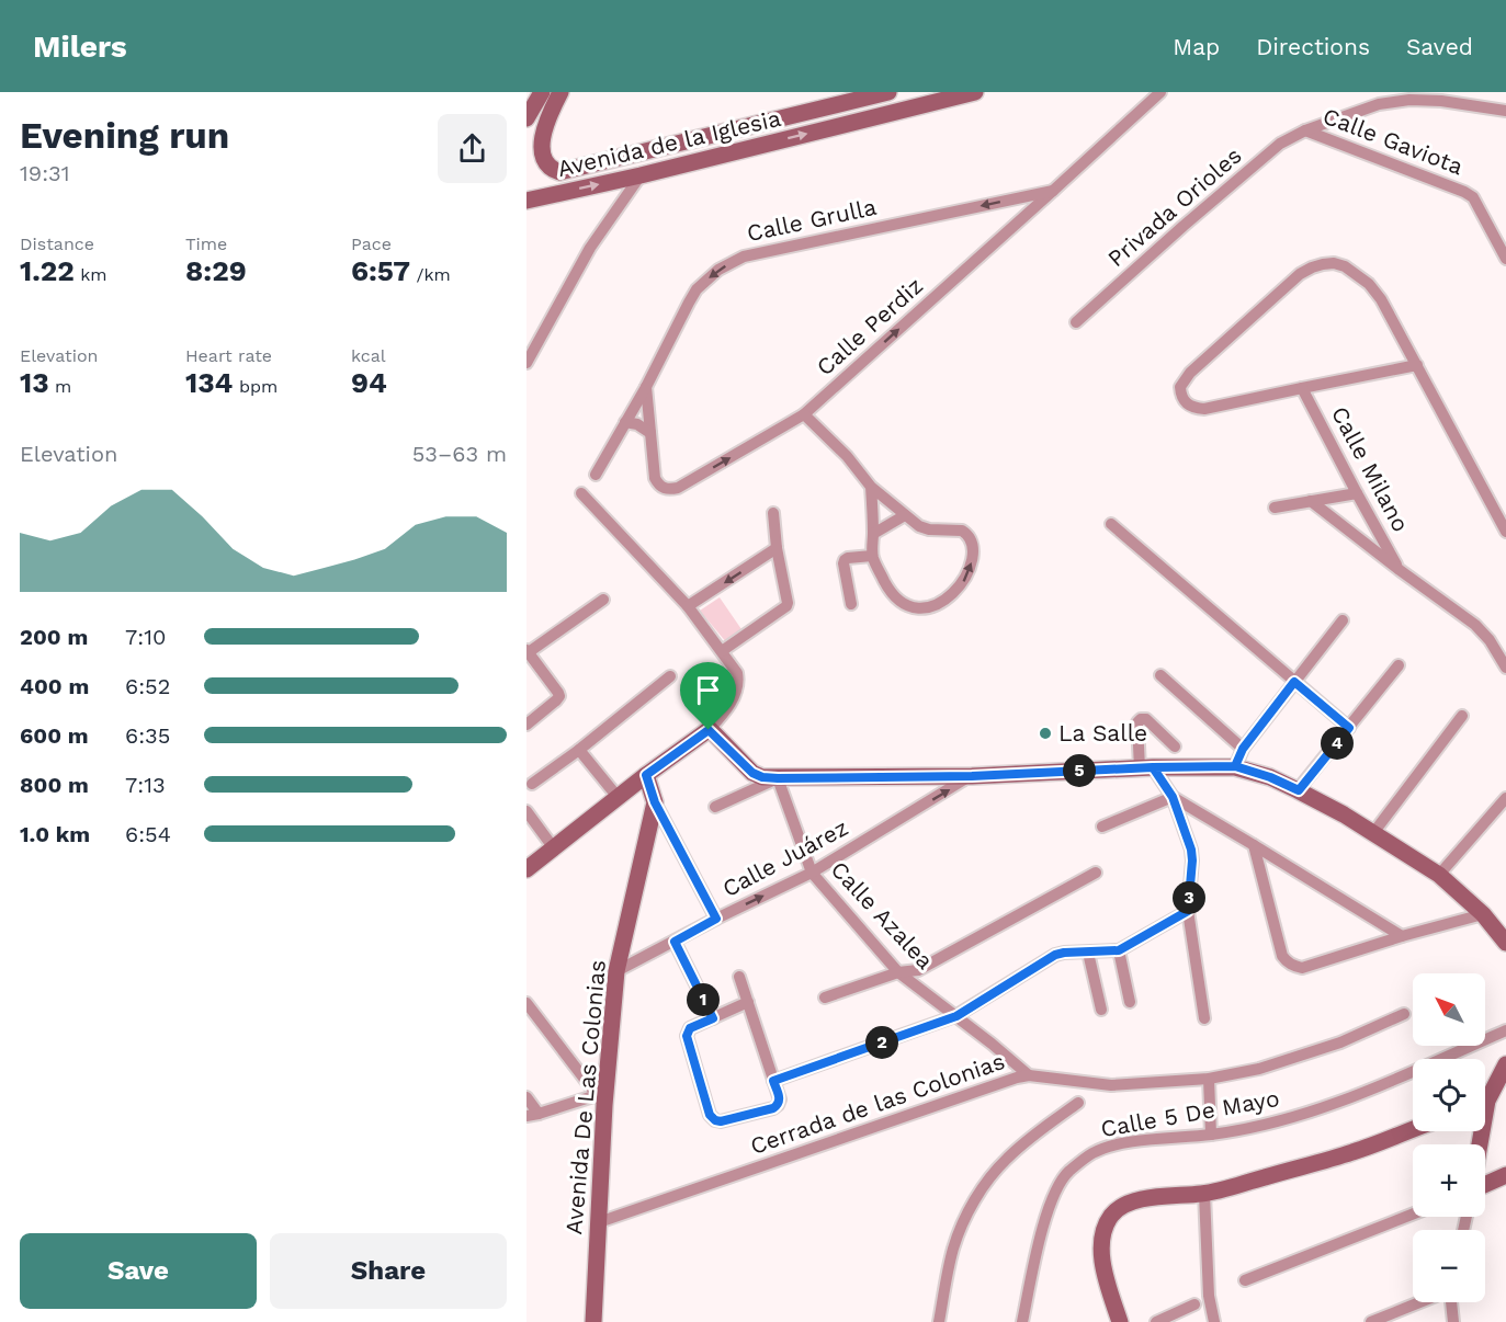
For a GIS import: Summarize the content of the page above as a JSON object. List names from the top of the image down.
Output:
{
  "streets": {
    "street": [
      "Calle Gaviota",
      "Avenida de la Iglesia",
      "Privada Orioles",
      "Calle Grulla",
      "Calle Perdiz",
      "Calle Milano",
      "Calle Juárez",
      "Calle Azalea",
      "Avenida De Las Colonias",
      "Cerrada de las Colonias",
      "Calle 5 De Mayo"
    ]
  },
  "crossings": [
    ["Calle Gaviota", "Privada Orioles"],
    ["Calle Grulla", "Calle Perdiz"],
    ["Calle Juárez", "Calle Azalea"],
    ["Calle Juárez", "Avenida De Las Colonias"],
    ["Calle Azalea", "Cerrada de las Colonias"],
    ["Avenida De Las Colonias", "Cerrada de las Colonias"]
  ],
  "one_way": [
    "Avenida de la Iglesia",
    "Calle Grulla",
    "Calle Perdiz",
    "Calle Juárez"
  ],
  "places": ["La Salle"],
  "north": "top left",
  "page": {
    "header": "Milers",
    "nav": ["Map", "Directions", "Saved"],
    "heading": ["Evening run", "19:31"],
    "stats": [
      ["Distance", "1.22 km"],
      ["Time", "8:29"],
      ["Pace", "6:57 /km"],
      ["Elevation", "13 m"],
      ["Heart rate", "134 bpm"],
      ["kcal", "94"]
    ],
    "chart": ["Elevation", "53–63 m"],
    "list": [
      {
        "name": "200 m",
        "note": "7:10"
      },
      {
        "name": "400 m",
        "note": "6:52"
      },
      {
        "name": "600 m",
        "note": "6:35"
      },
      {
        "name": "800 m",
        "note": "7:13"
      },
      {
        "name": "1.0 km",
        "note": "6:54"
      }
    ],
    "pins": [
      "4",
      "5",
      "3",
      "1",
      "2"
    ],
    "map_buttons": ["+", "−"],
    "buttons": ["Save", "Share"]
  }
}
